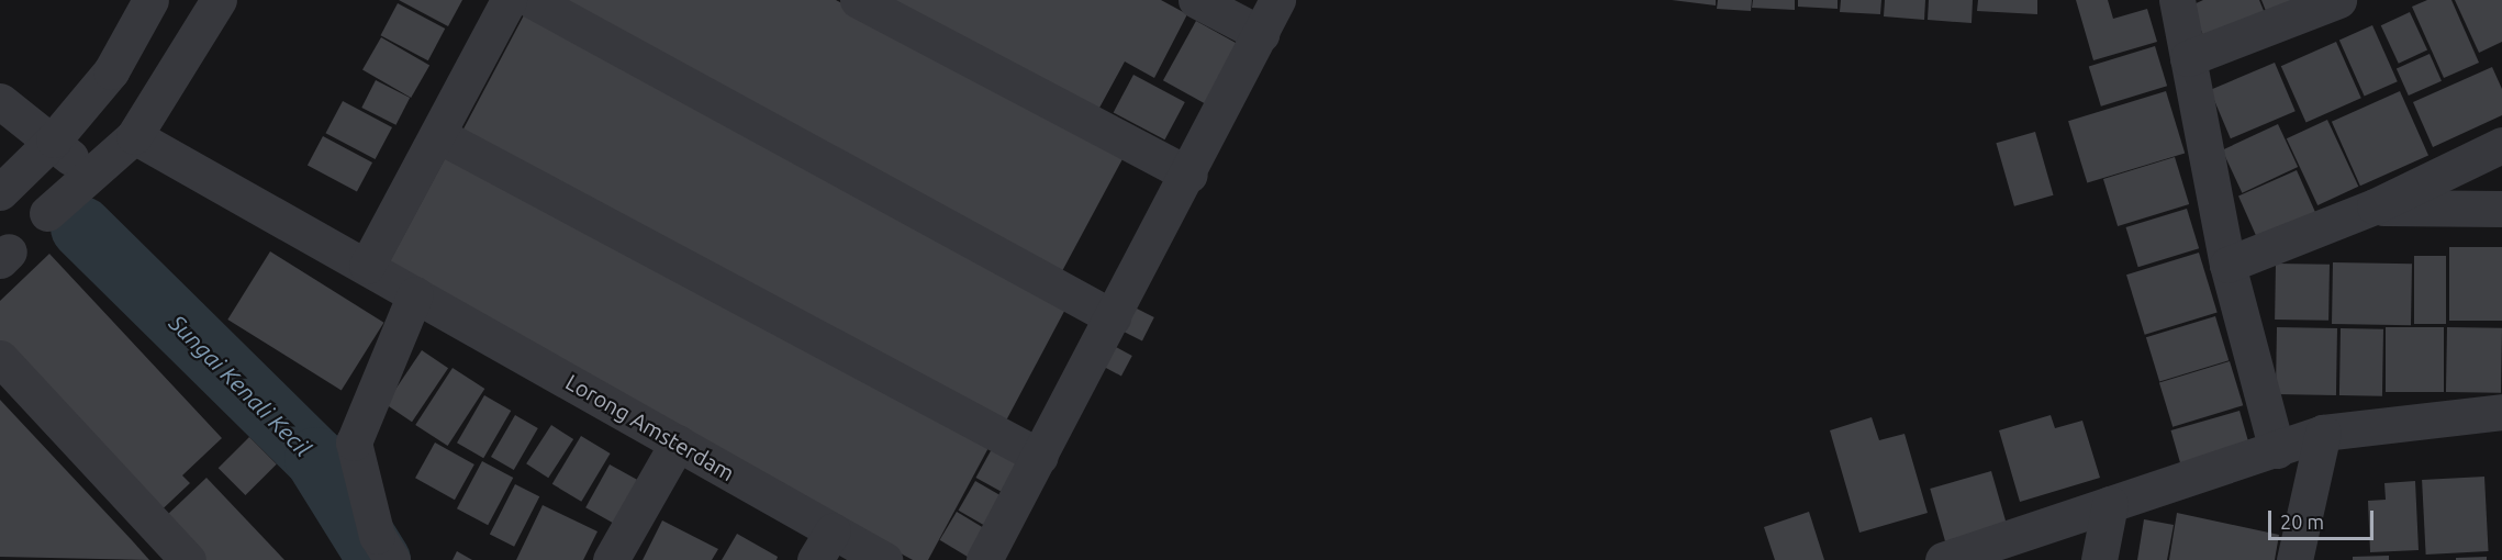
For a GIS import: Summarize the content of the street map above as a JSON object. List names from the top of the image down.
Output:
{
  "streets": {
    "street": ["Lorong Amsterdam"]
  },
  "water": ["Sungai Kenali Kecil"],
  "scale_bar": "20 m"
}
